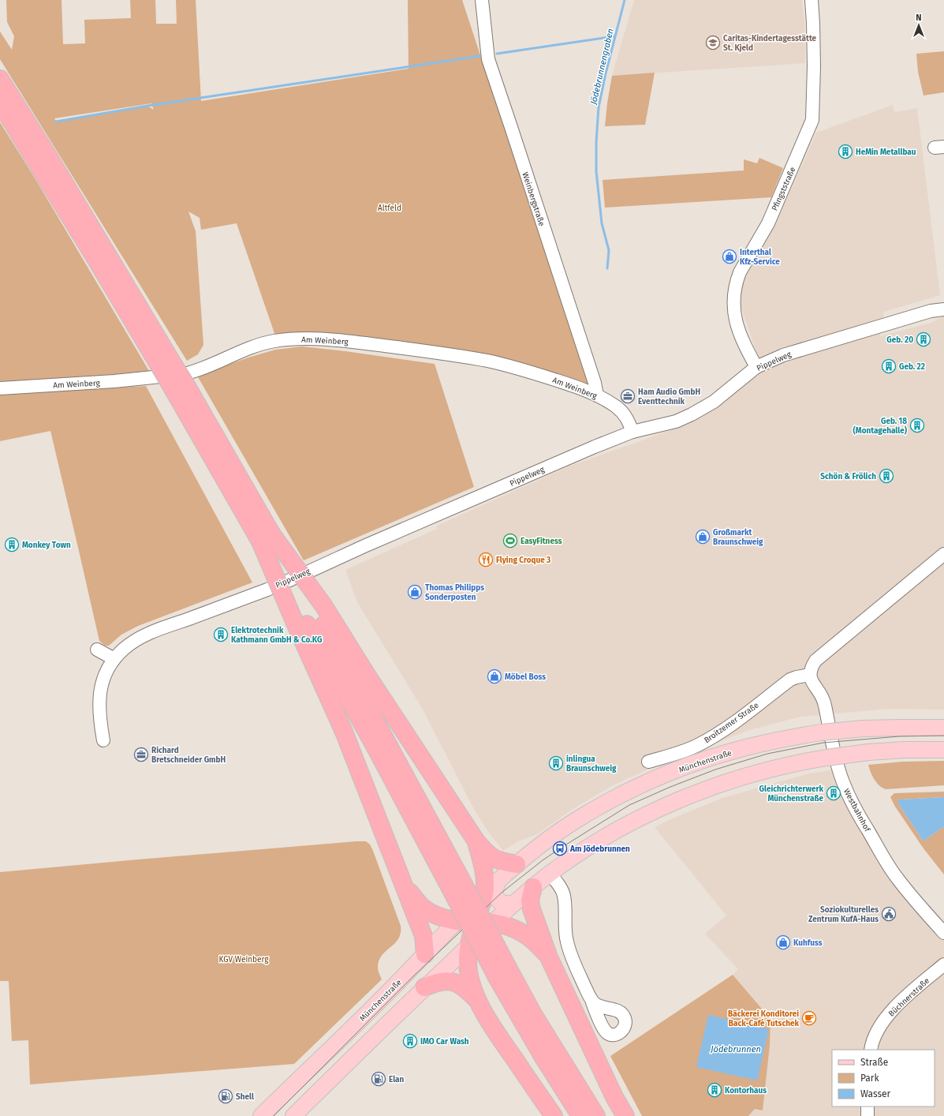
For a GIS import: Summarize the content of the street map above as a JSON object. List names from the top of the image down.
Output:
{
  "streets": {
    "main road": ["Münchenstraße"],
    "street": [
      "Pfingststraße",
      "Weinbergstraße",
      "Am Weinberg",
      "Pippelweg",
      "Broitzemer Straße",
      "Westbahnhof",
      "Büchnerstraße"
    ]
  },
  "crossings": [
    ["Pfingststraße", "Pippelweg"],
    ["Weinbergstraße", "Am Weinberg"],
    ["Am Weinberg", "Pippelweg"],
    ["Broitzemer Straße", "Westbahnhof"]
  ],
  "water": ["Jödebrunnengraben", "Jödebrunnen"],
  "parks": ["Altfeld", "KGV Weinberg"],
  "places": {
    "school or university": ["Caritas-Kindertagesstätte St. Kjeld"],
    "building": [
      "HeMin Metallbau",
      "Geb. 20",
      "Geb. 22",
      "Geb. 18 (Montagehalle)",
      "Schön & Frölich",
      "Monkey Town",
      "Elektrotechnik Kathmann GmbH & Co.KG",
      "inlingua Braunschweig",
      "Gleichrichterwerk Münchenstraße",
      "IMO Car Wash",
      "Kontorhaus"
    ],
    "shop": [
      "Interthal Kfz-Service",
      "Großmarkt Braunschweig",
      "Thomas Philipps Sonderposten",
      "Möbel Boss",
      "Kuhfuss"
    ],
    "office": ["Ham Audio GmbH Eventtechnik", "Richard Bretschneider GmbH"],
    "sports": ["EasyFitness"],
    "restaurant": ["Flying Croque 3"],
    "bus stop": ["Am Jödebrunnen"],
    "public building": ["Soziokulturelles Zentrum KufA-Haus"],
    "cafe": ["Bäckerei Konditorei Back-Café Tutschek"],
    "fuel station": ["Elan", "Shell"]
  },
  "legend": ["Straße", "Park", "Wasser"],
  "north": "top"
}
